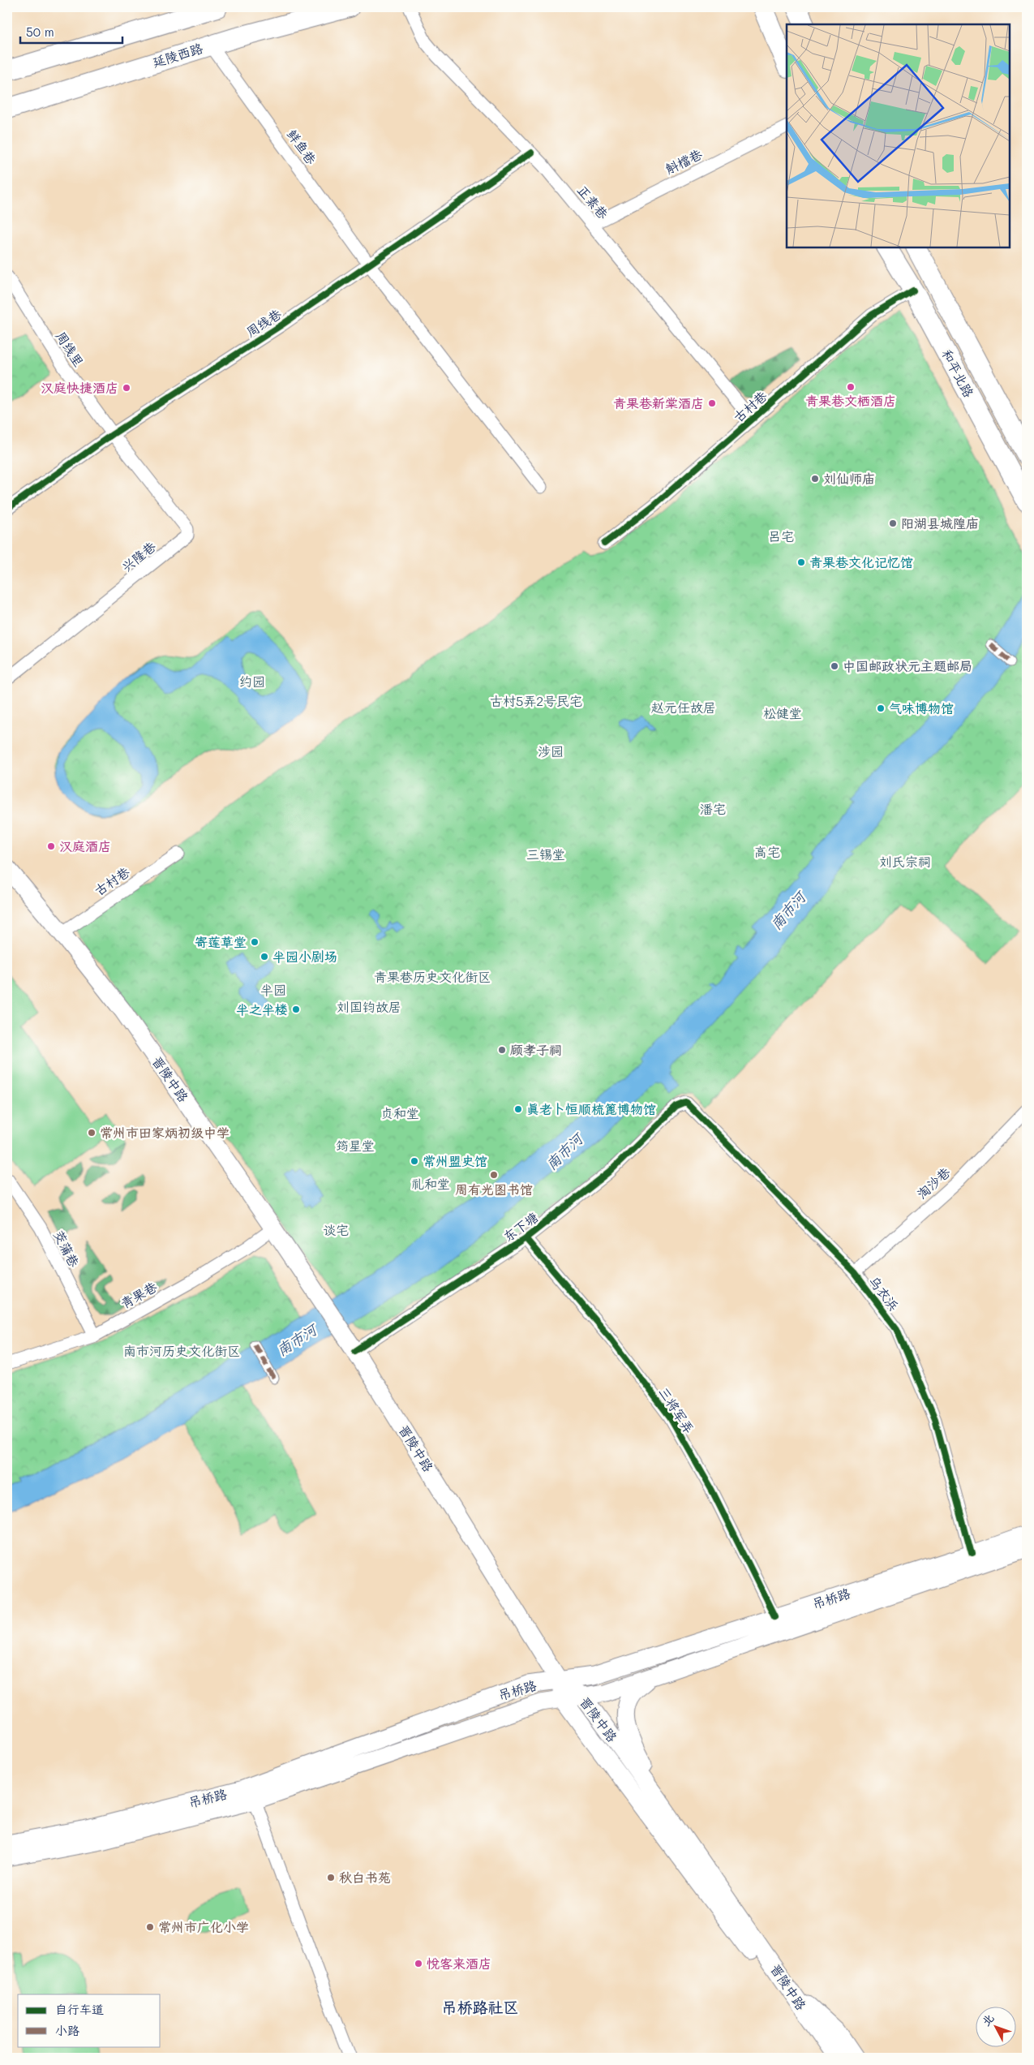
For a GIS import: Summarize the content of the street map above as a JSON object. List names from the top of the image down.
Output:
{
  "streets": {
    "main road": [
      "延陵西路",
      "和平北路",
      "晋陵中路",
      "吊桥路"
    ],
    "street": [
      "鲜鱼巷",
      "斛檔巷",
      "正素巷",
      "周线巷",
      "周线里",
      "古村巷",
      "兴隆巷",
      "淘沙巷",
      "东下塘",
      "茭蒲巷",
      "乌衣浜",
      "青果巷",
      "三将军弄"
    ]
  },
  "crossings": [
    ["延陵西路", "鲜鱼巷"],
    ["鲜鱼巷", "周线巷"],
    ["斛檔巷", "正素巷"],
    ["正素巷", "周线巷"],
    ["正素巷", "古村巷"],
    ["周线巷", "周线里"],
    ["周线巷", "兴隆巷"],
    ["周线里", "兴隆巷"],
    ["和平北路", "古村巷"],
    ["古村巷", "晋陵中路"],
    ["晋陵中路", "东下塘"],
    ["晋陵中路", "青果巷"],
    ["晋陵中路", "吊桥路"],
    ["淘沙巷", "乌衣浜"],
    ["东下塘", "乌衣浜"],
    ["东下塘", "三将军弄"],
    ["茭蒲巷", "青果巷"],
    ["乌衣浜", "吊桥路"],
    ["三将军弄", "吊桥路"]
  ],
  "districts": ["吊桥路社区"],
  "water": ["南市河"],
  "parks": [
    "吕宅",
    "约园",
    "古村5弄2号民宅",
    "赵元任故居",
    "松健堂",
    "涉园",
    "潘宅",
    "高宅",
    "三锡堂",
    "刘氏宗祠",
    "青果巷历史文化街区",
    "半园",
    "刘国钧故居",
    "贞和堂",
    "筠星堂",
    "礼和堂",
    "谈宅",
    "南市河历史文化街区"
  ],
  "places": [
    "青果巷文栖酒店",
    "汉庭快捷酒店",
    "青果巷新棠酒店",
    "刘仙师庙",
    "阳湖县城隍庙",
    "青果巷文化记忆馆",
    "中国邮政状元主题邮局",
    "气味博物馆",
    "汉庭酒店",
    "寄莲草堂",
    "半园小剧场",
    "半之半楼",
    "顾孝子祠",
    "真老卜恒顺梳篦博物馆",
    "常州市田家炳初级中学",
    "常州盟史馆",
    "周有光图书馆",
    "秋白书苑",
    "常州市广化小学",
    "悦客来酒店"
  ],
  "legend": ["自行车道", "小路"],
  "scale_bar": "50 m",
  "north": "top left"
}
